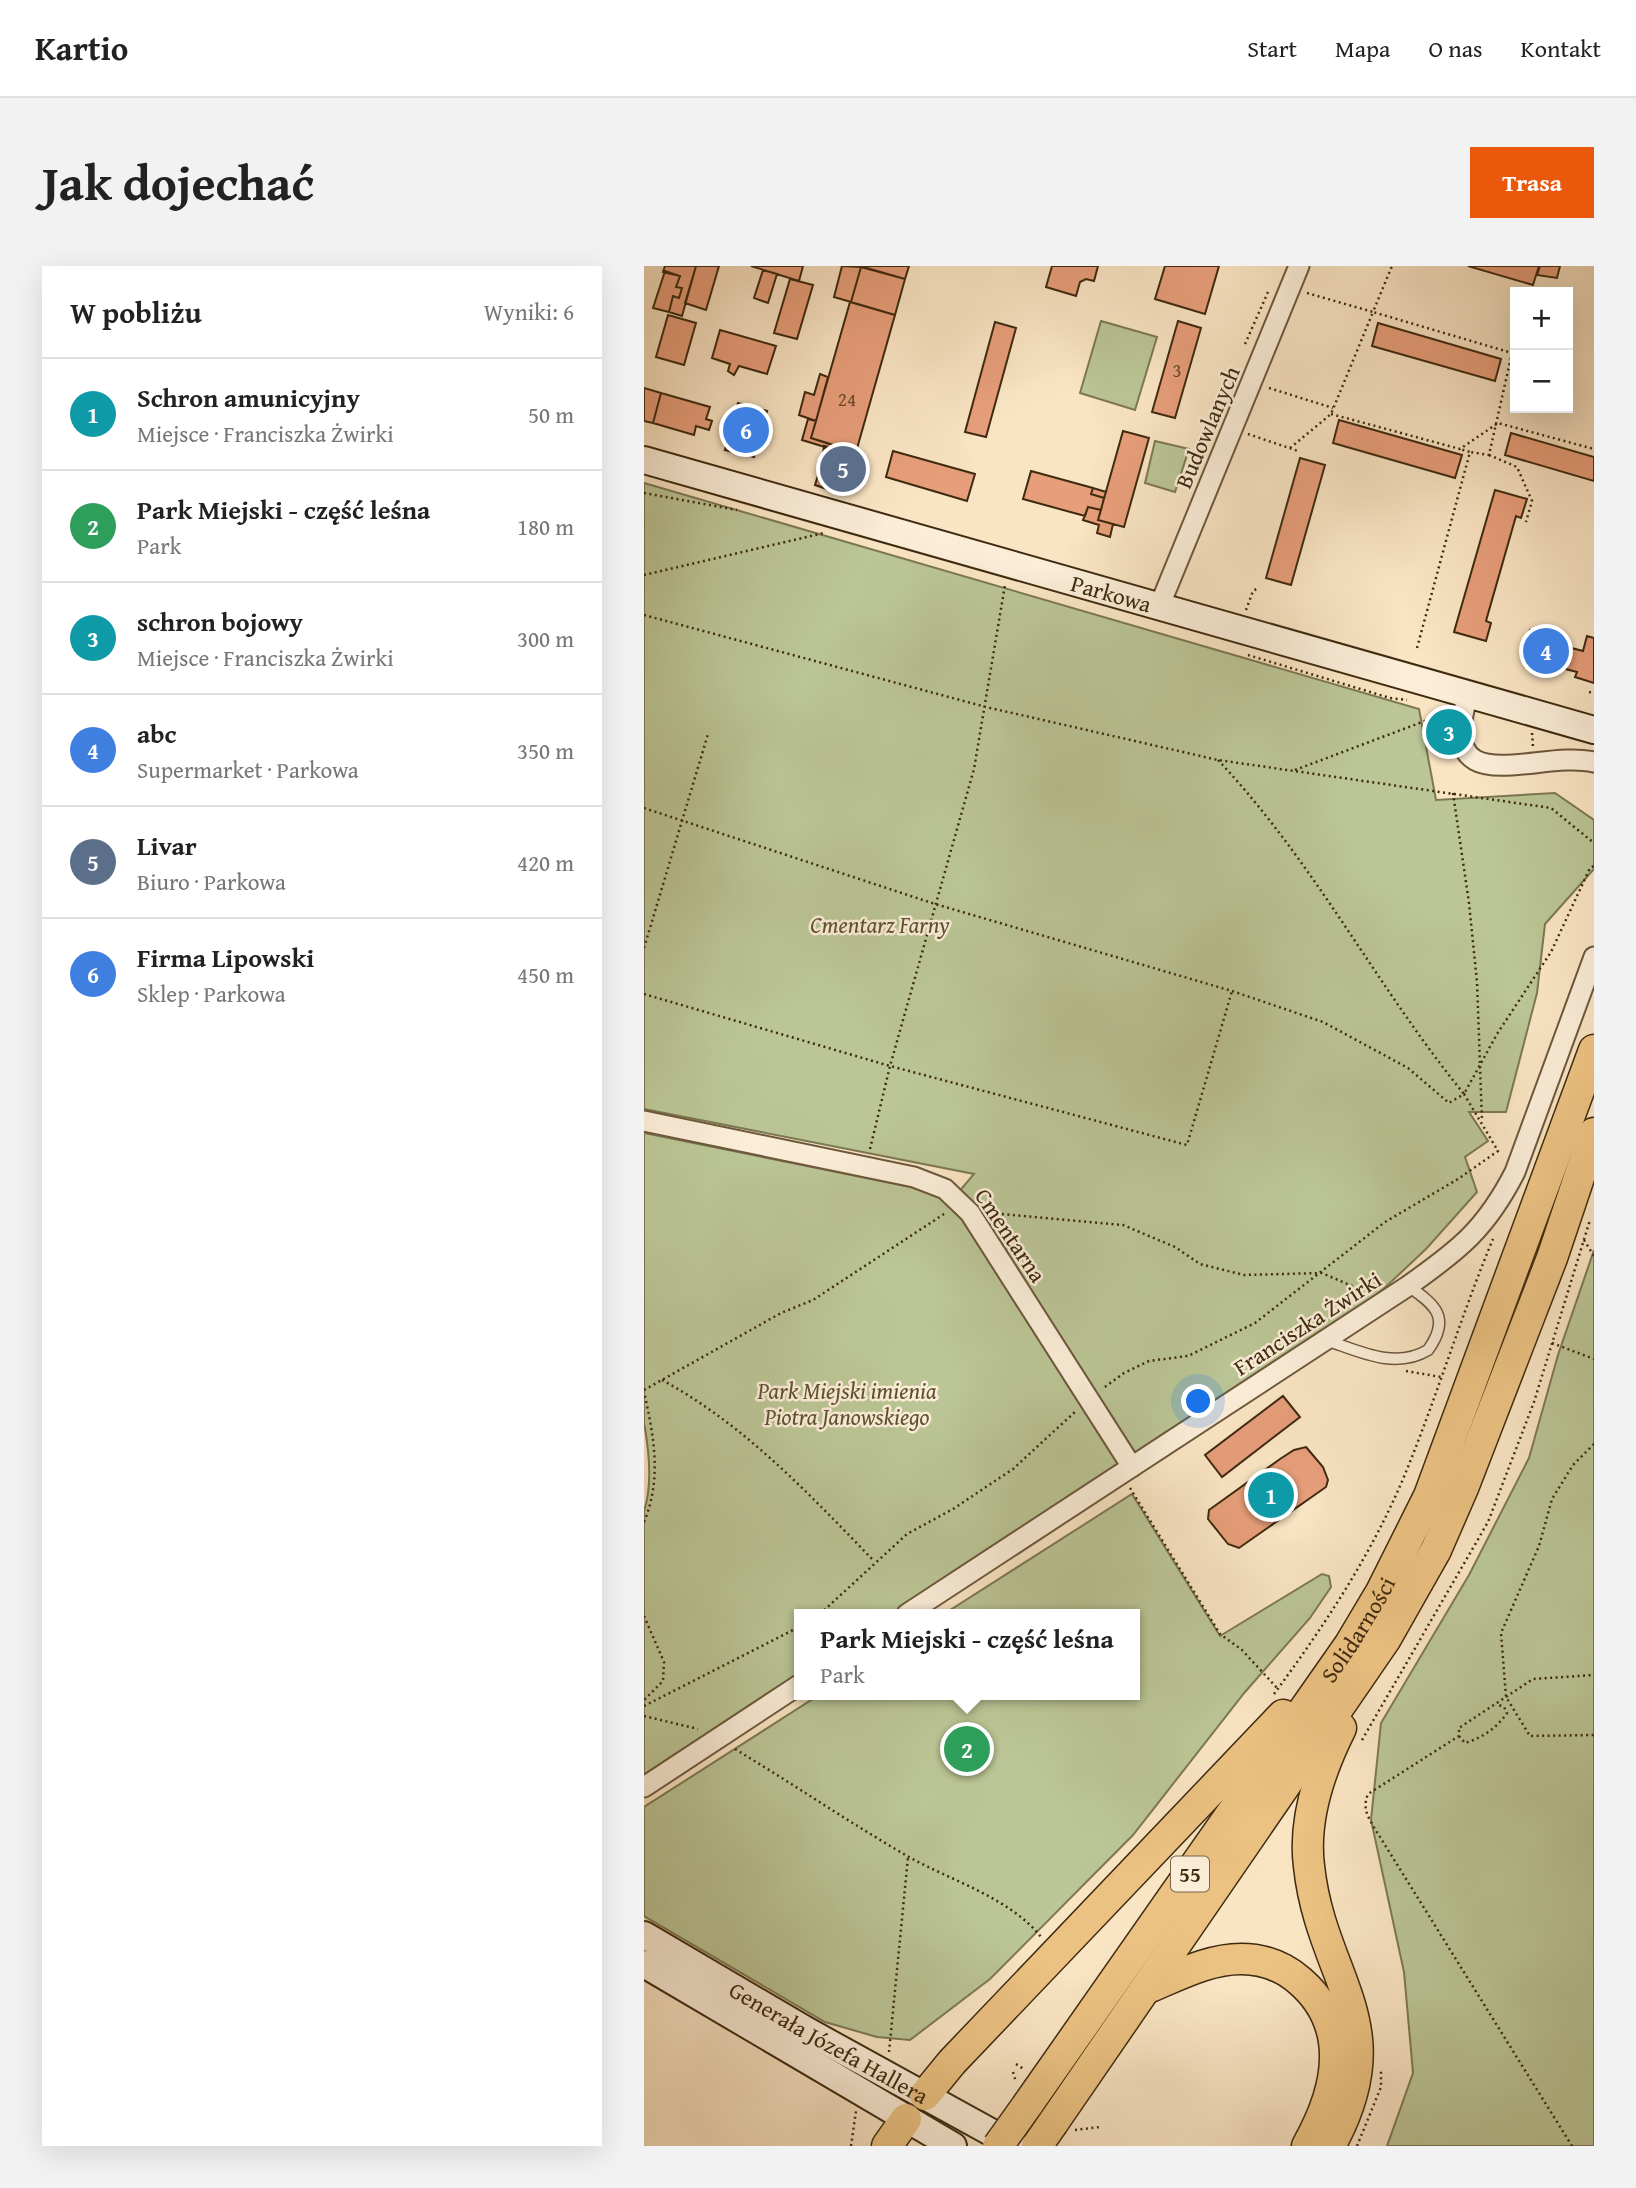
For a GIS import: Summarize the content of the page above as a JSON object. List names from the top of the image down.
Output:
{
  "streets": {
    "main road": ["Solidarności", "55"],
    "street": [
      "Budowlanych",
      "Parkowa",
      "Cmentarna",
      "Franciszka Żwirki",
      "Generała Józefa Hallera"
    ]
  },
  "crossings": [
    ["Budowlanych", "Parkowa"],
    ["Cmentarna", "Franciszka Żwirki"]
  ],
  "parks": ["Cmentarz Farny", "Park Miejski imienia Piotra Janowskiego"],
  "house_numbers": ["3", "24"],
  "page": {
    "header": "Kartio",
    "nav": [
      "Start",
      "Mapa",
      "O nas",
      "Kontakt"
    ],
    "title": "Jak dojechać",
    "buttons": "Trasa",
    "heading": ["W pobliżu", "Wyniki: 6"],
    "map_buttons": ["+", "−"],
    "list": [
      {
        "mark": "1",
        "name": "Schron amunicyjny",
        "note": "Miejsce · Franciszka Żwirki",
        "value": "50 m"
      },
      {
        "mark": "2",
        "name": "Park Miejski - część leśna",
        "note": "Park",
        "value": "180 m"
      },
      {
        "mark": "3",
        "name": "schron bojowy",
        "note": "Miejsce · Franciszka Żwirki",
        "value": "300 m"
      },
      {
        "mark": "4",
        "name": "abc",
        "note": "Supermarket · Parkowa",
        "value": "350 m"
      },
      {
        "mark": "5",
        "name": "Livar",
        "note": "Biuro · Parkowa",
        "value": "420 m"
      },
      {
        "mark": "6",
        "name": "Firma Lipowski",
        "note": "Sklep · Parkowa",
        "value": "450 m"
      }
    ],
    "pins": [
      "6",
      "5",
      "4",
      "3",
      "1",
      "2"
    ],
    "popup": ["Park Miejski - część leśna", "Park"]
  }
}
